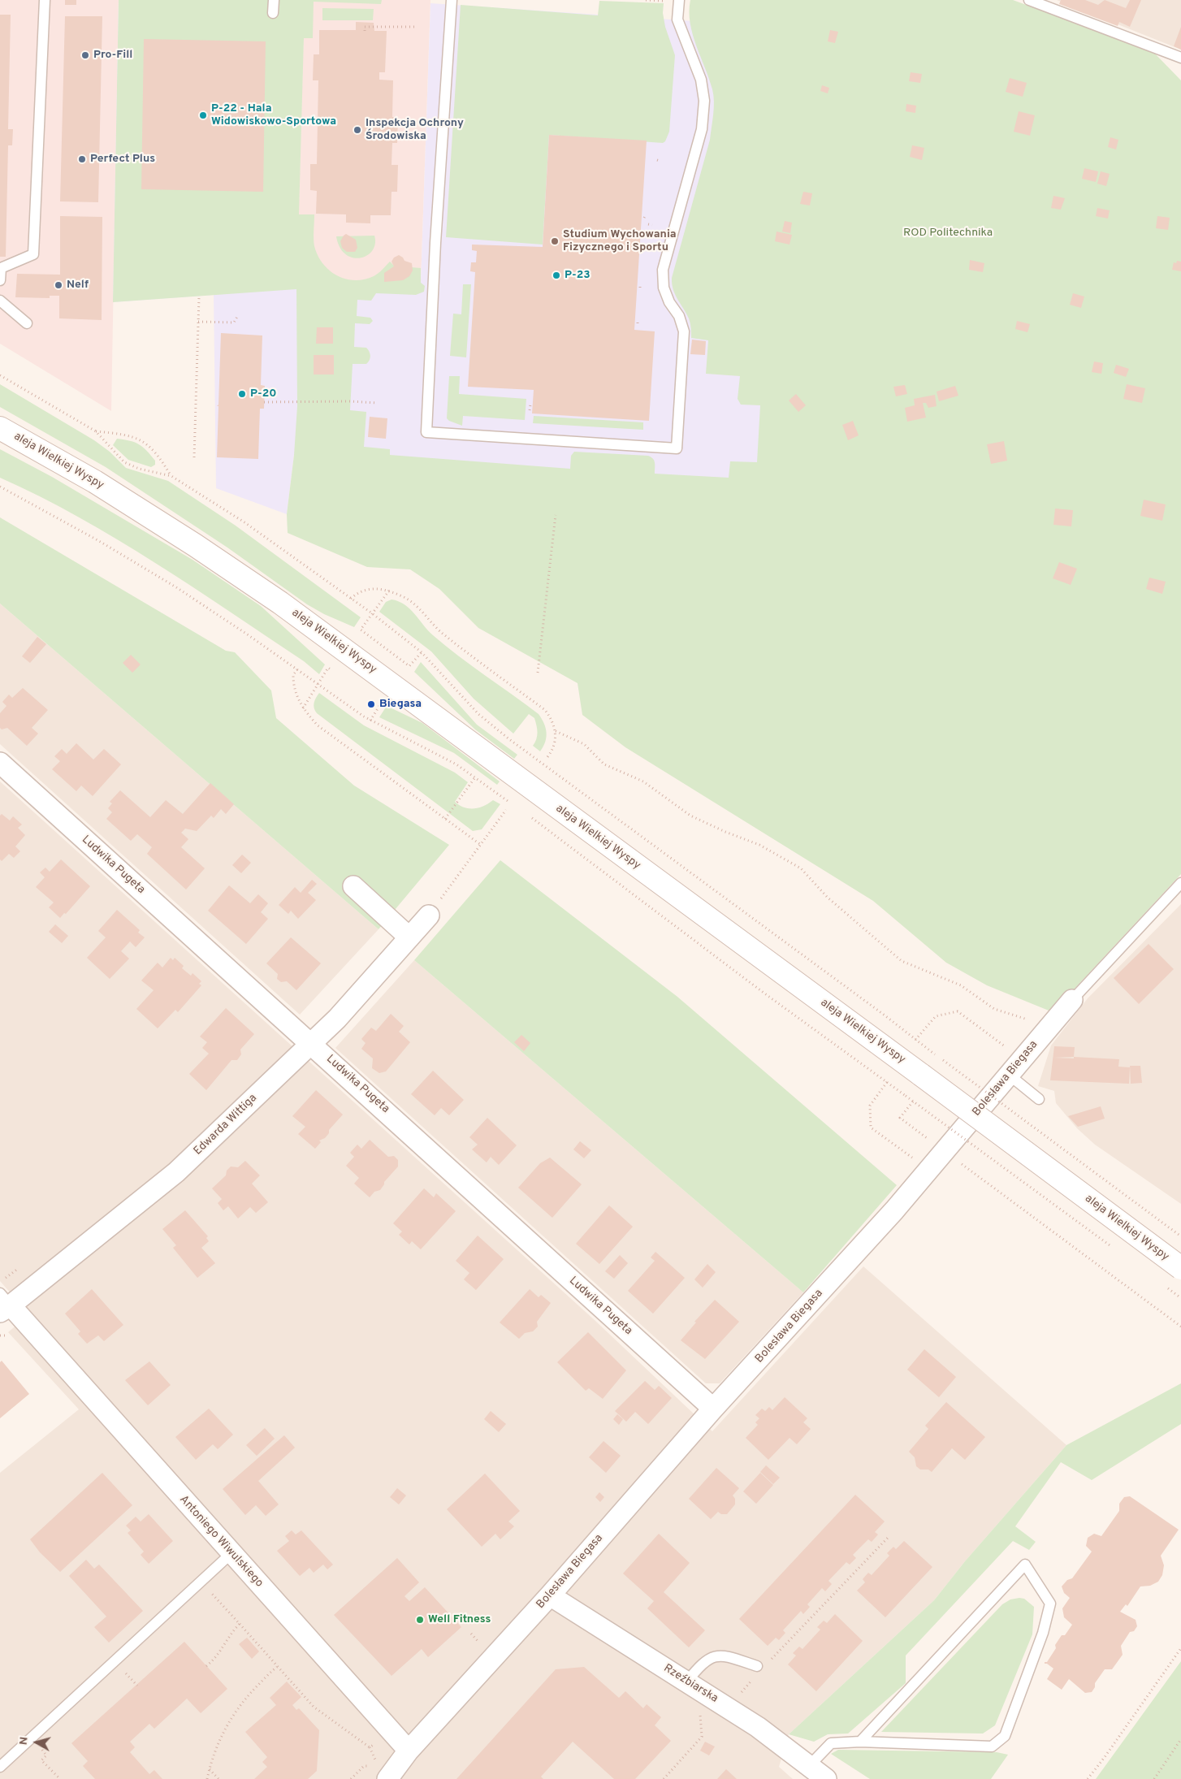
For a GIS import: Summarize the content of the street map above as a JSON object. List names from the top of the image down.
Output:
{
  "streets": {
    "main road": ["aleja Wielkiej Wyspy"],
    "street": [
      "Ludwika Pugeta",
      "Bolesława Biegasa",
      "Edwarda Wittiga",
      "Antoniego Wiwulskiego",
      "Rzeźbiarska"
    ]
  },
  "crossings": [
    ["Ludwika Pugeta", "Bolesława Biegasa"],
    ["Ludwika Pugeta", "Edwarda Wittiga"],
    ["Bolesława Biegasa", "Antoniego Wiwulskiego"],
    ["Bolesława Biegasa", "Rzeźbiarska"],
    ["Edwarda Wittiga", "Antoniego Wiwulskiego"]
  ],
  "parks": ["ROD Politechnika"],
  "places": [
    "Pro-Fill",
    "P-22 - Hala Widowiskowo-Sportowa",
    "Inspekcja Ochrony Środowiska",
    "Perfect Plus",
    "Studium Wychowania Fizycznego i Sportu",
    "P-23",
    "Nelf",
    "P-20",
    "Biegasa",
    "Well Fitness"
  ],
  "north": "left"
}
